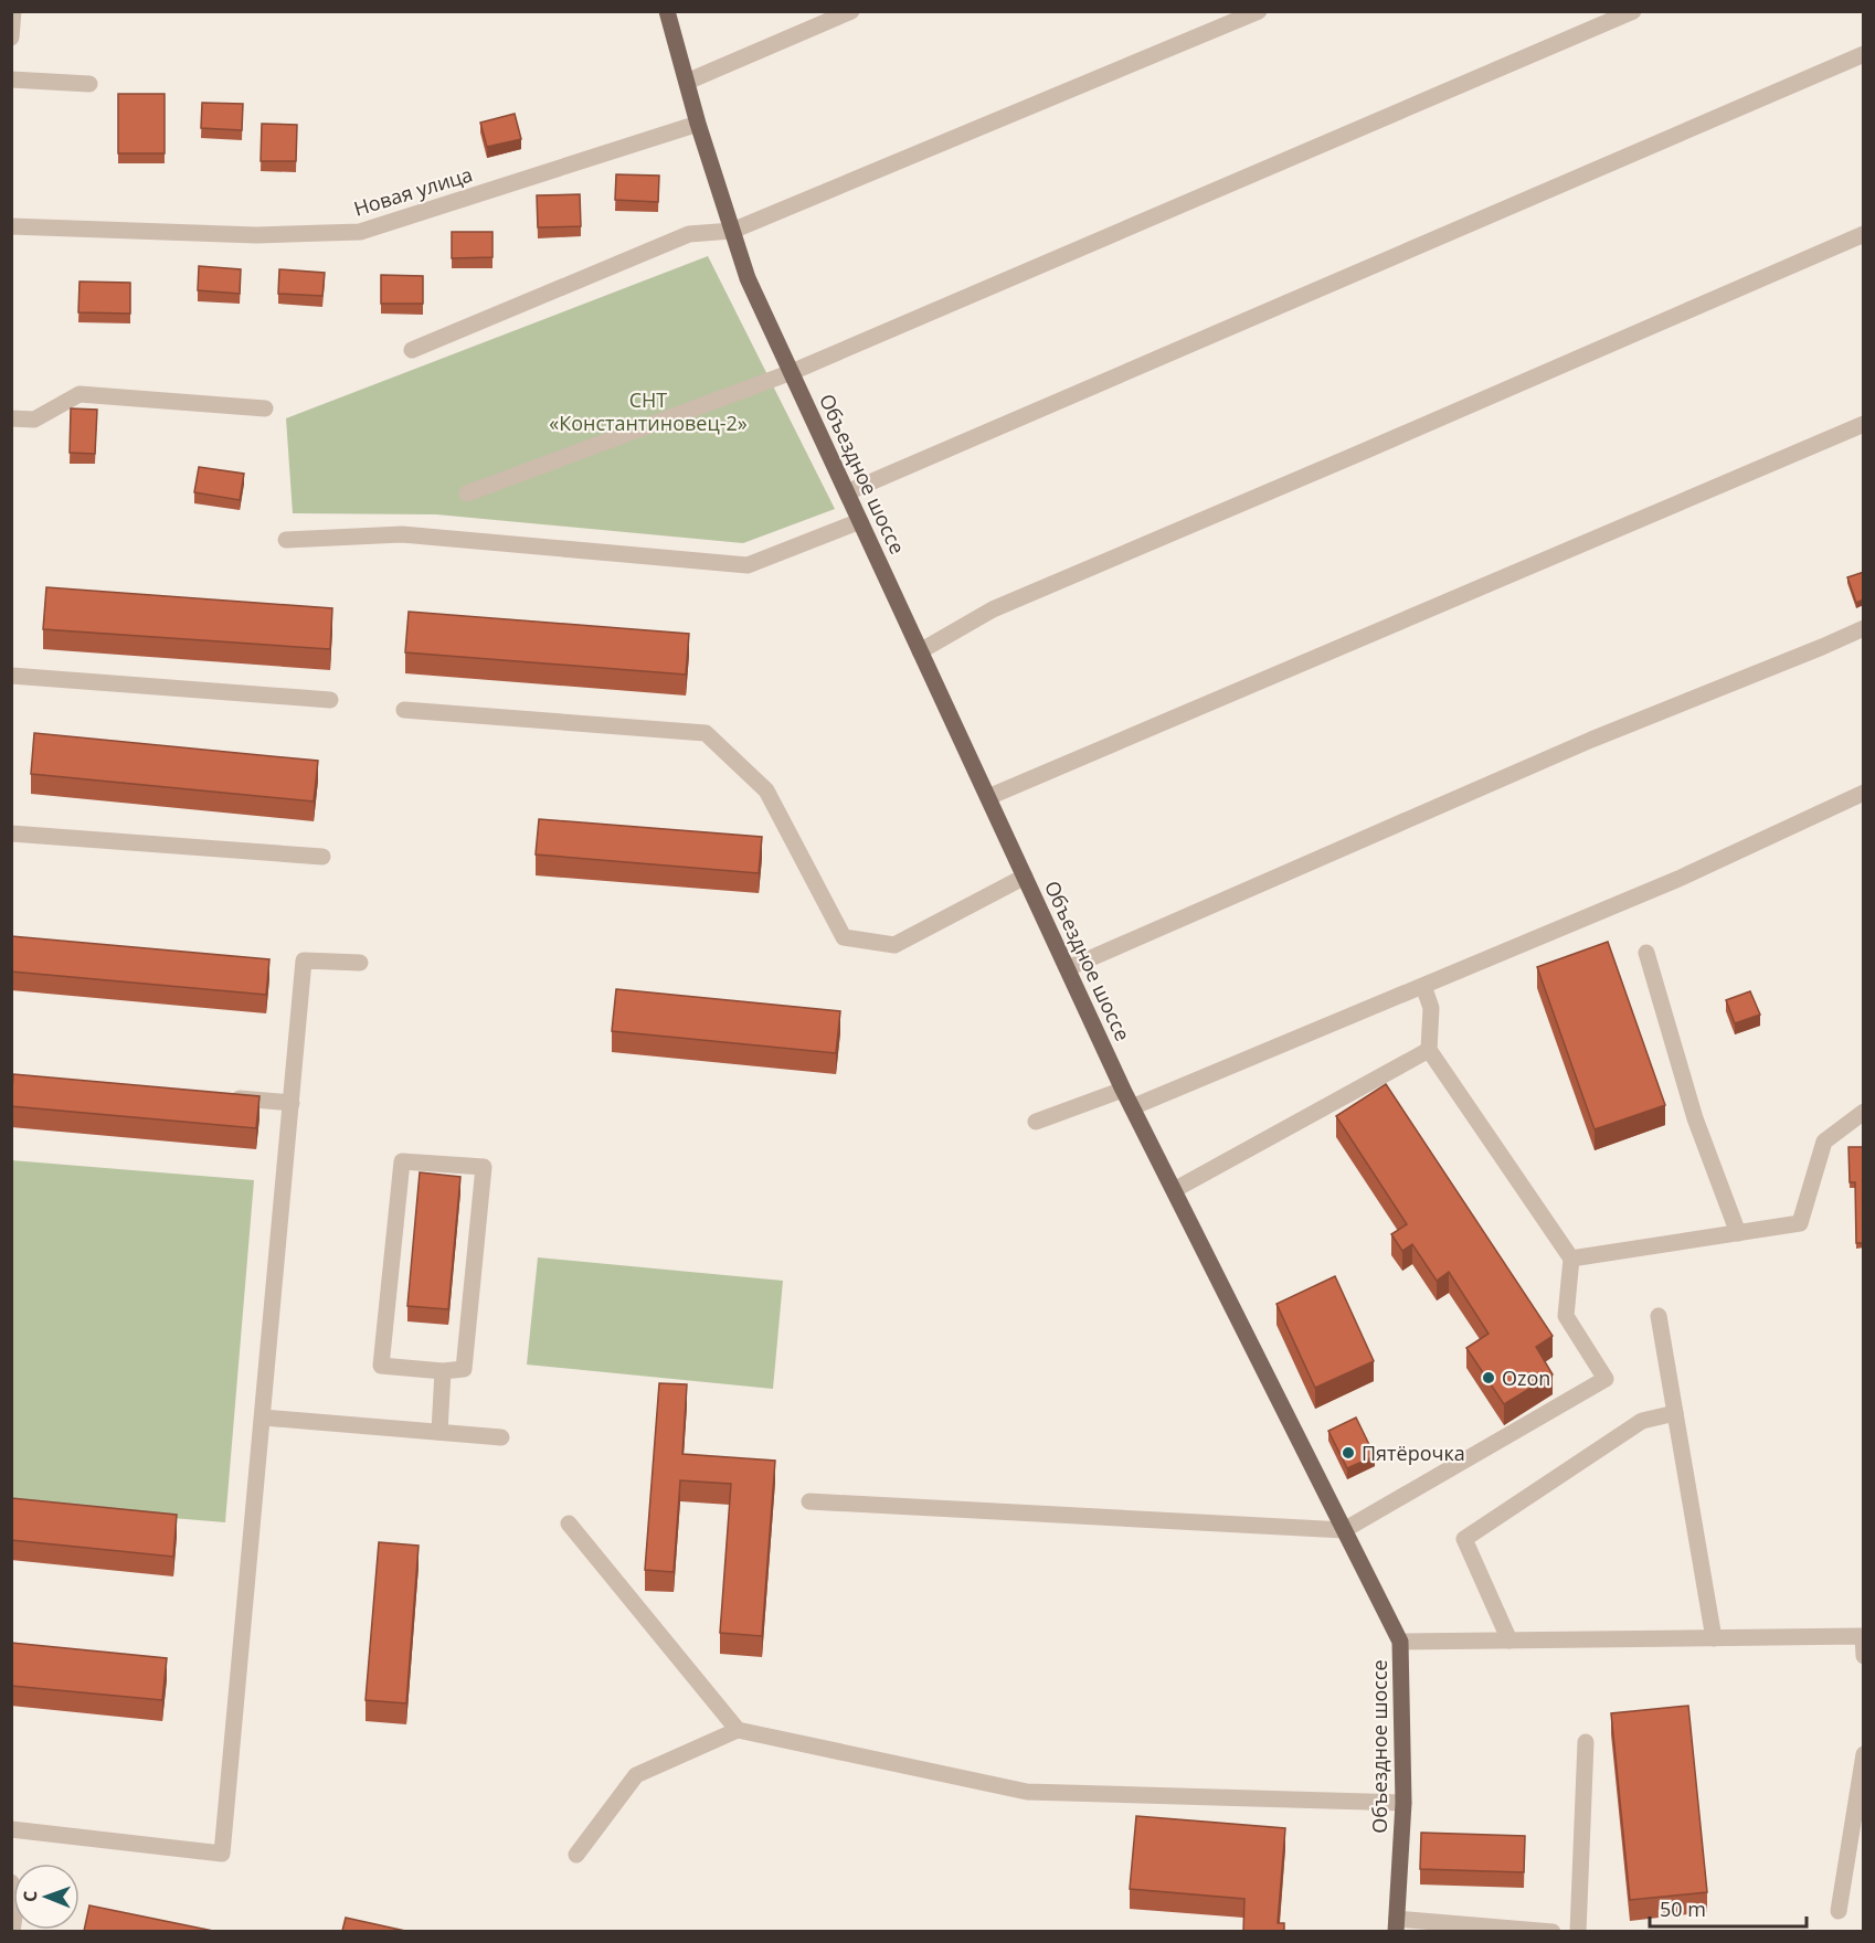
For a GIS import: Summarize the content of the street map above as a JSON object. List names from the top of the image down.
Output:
{
  "streets": {
    "main road": ["Объездное шоссе"],
    "street": ["Новая улица"]
  },
  "crossings": [
    ["Новая улица", "Объездное шоссе"]
  ],
  "parks": ["СНТ «Константиновец-2»"],
  "places": ["Ozon", "Пятёрочка"],
  "scale_bar": "50 m",
  "north": "left"
}
